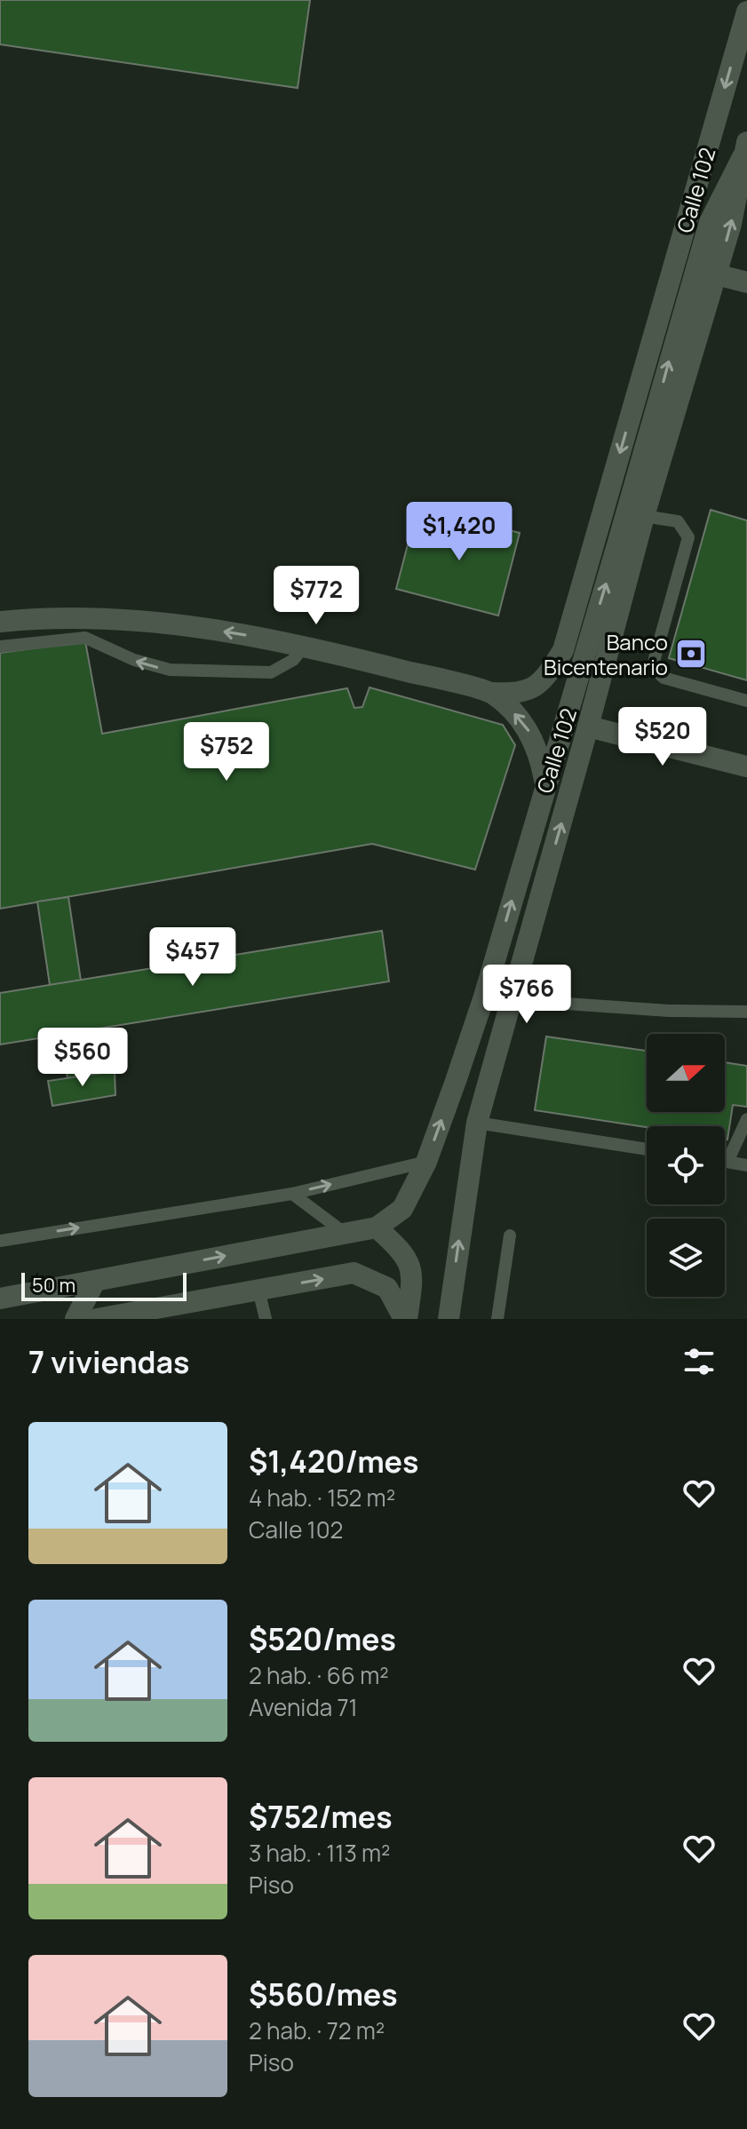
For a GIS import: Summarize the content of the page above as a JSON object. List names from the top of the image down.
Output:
{
  "streets": {
    "street": ["Calle 102"]
  },
  "places": {
    "bank": ["Banco Bicentenario"]
  },
  "scale_bar": "50 m",
  "north": "right",
  "page": {
    "price": [
      "$1,420",
      "$772",
      "$520",
      "$752",
      "$457",
      "$766",
      "$560"
    ],
    "scale": "50 m",
    "heading": "7 viviendas",
    "list": [
      {
        "name": "$1,420/mes",
        "note": "4 hab. · 152 m² · Calle 102"
      },
      {
        "name": "$520/mes",
        "note": "2 hab. · 66 m² · Avenida 71"
      },
      {
        "name": "$752/mes",
        "note": "3 hab. · 113 m² · Piso"
      },
      {
        "name": "$560/mes",
        "note": "2 hab. · 72 m² · Piso"
      }
    ]
  }
}
